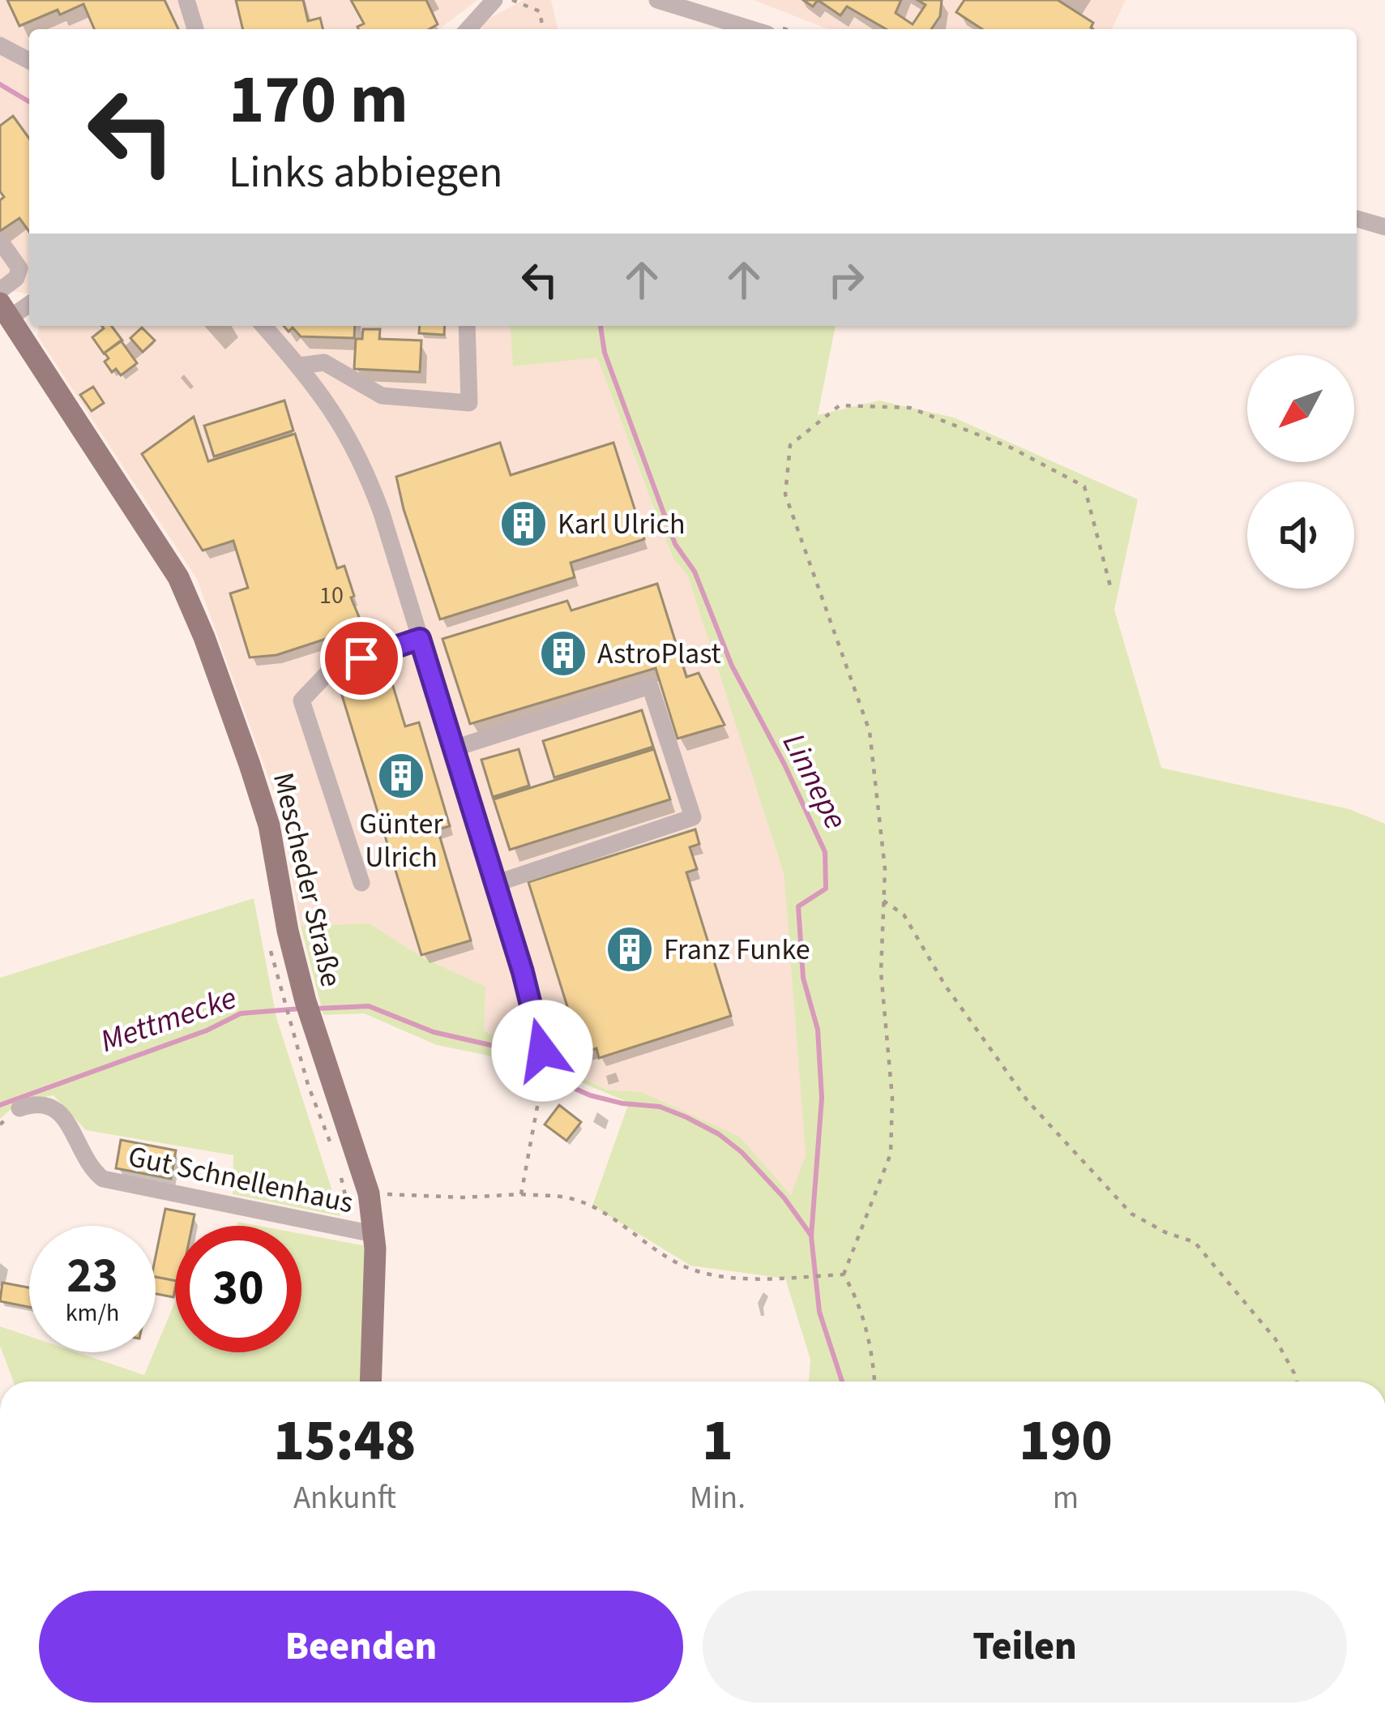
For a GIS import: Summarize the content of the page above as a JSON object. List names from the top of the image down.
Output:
{
  "streets": {
    "main road": ["Mescheder Straße"],
    "street": ["Gut Schnellenhaus"]
  },
  "crossings": [
    ["Mescheder Straße", "Gut Schnellenhaus"]
  ],
  "water": ["Linnepe", "Mettmecke"],
  "places": {
    "building": [
      "Karl Ulrich",
      "AstroPlast",
      "Günter Ulrich",
      "Franz Funke"
    ]
  },
  "house_numbers": ["10"],
  "north": "bottom left",
  "page": {
    "turn": ["170 m", "Links abbiegen"],
    "speed": "23 km/h",
    "limit": "30",
    "eta": [
      "15:48",
      "Ankunft",
      "1",
      "Min.",
      "190",
      "m"
    ],
    "buttons": ["Beenden", "Teilen"]
  }
}
